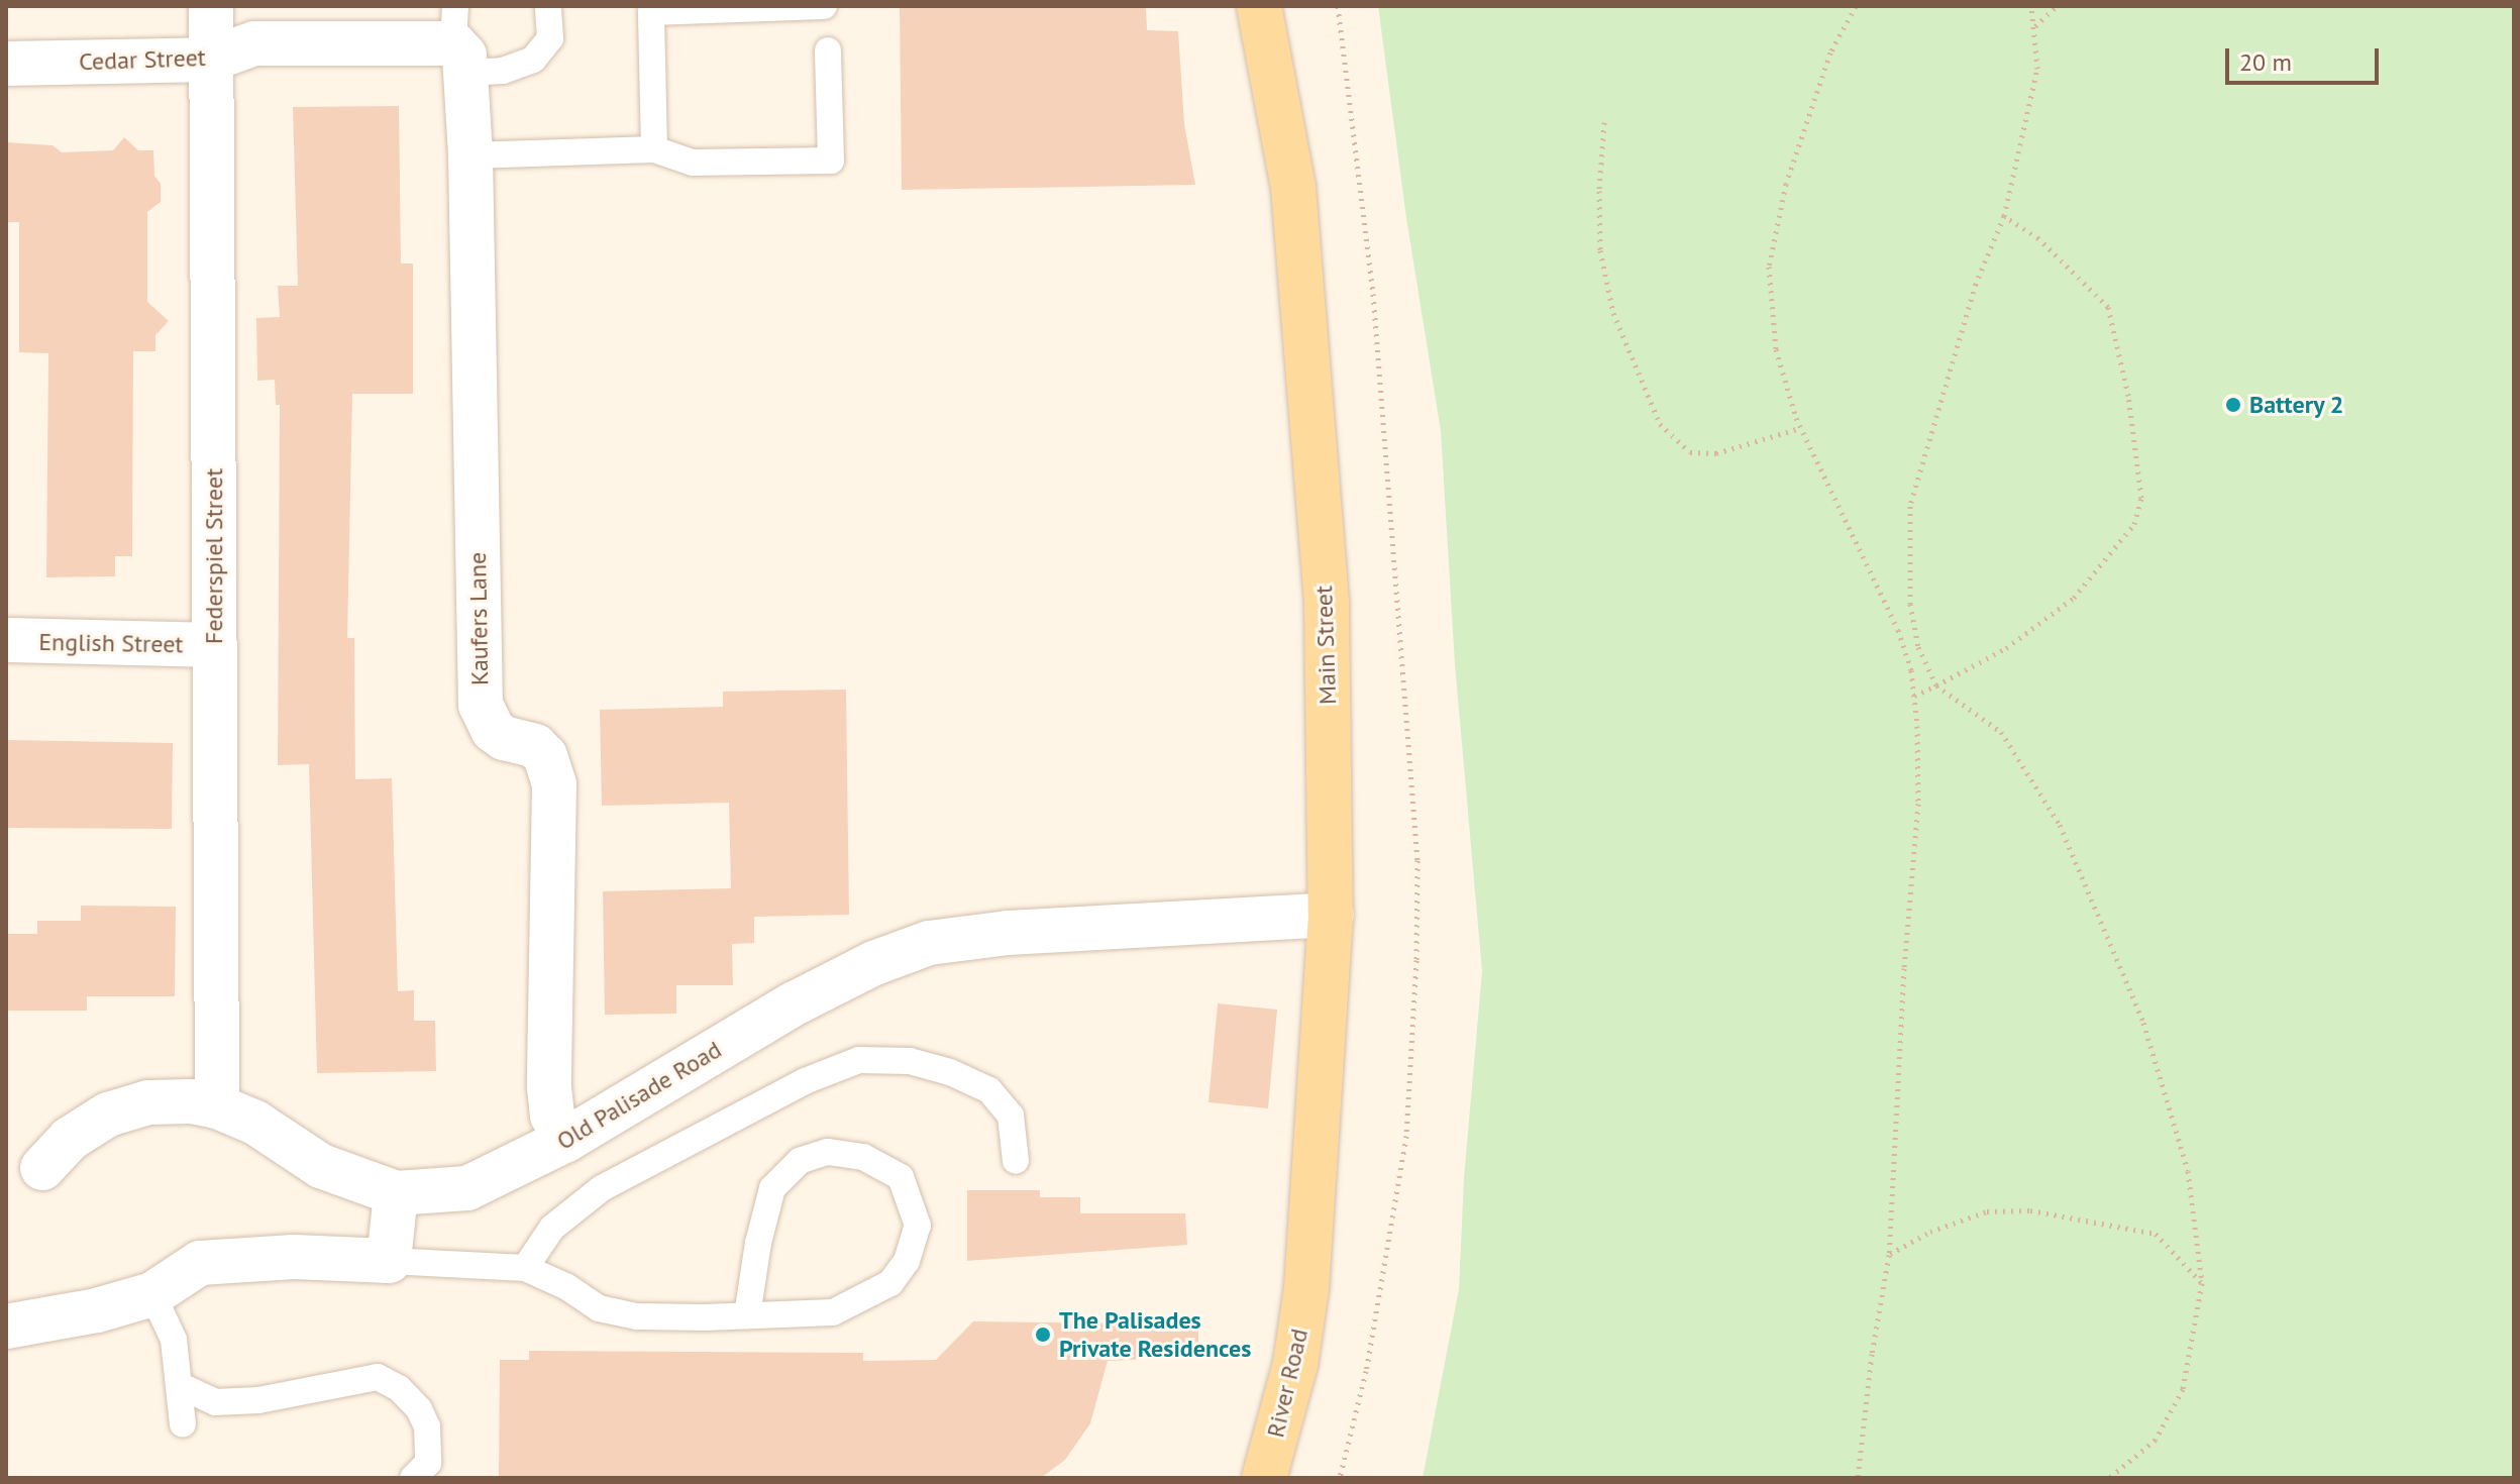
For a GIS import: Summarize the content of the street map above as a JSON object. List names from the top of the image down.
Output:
{
  "streets": {
    "main road": ["Main Street", "River Road"],
    "street": [
      "Cedar Street",
      "Federspiel Street",
      "Kaufers Lane",
      "English Street",
      "Old Palisade Road"
    ]
  },
  "crossings": [
    ["Cedar Street", "Federspiel Street"],
    ["Cedar Street", "Kaufers Lane"],
    ["Federspiel Street", "English Street"],
    ["Kaufers Lane", "Old Palisade Road"],
    ["Main Street", "Old Palisade Road"],
    ["Main Street", "River Road"]
  ],
  "places": ["Battery 2", "The Palisades Private Residences"],
  "scale_bar": "20 m"
}
